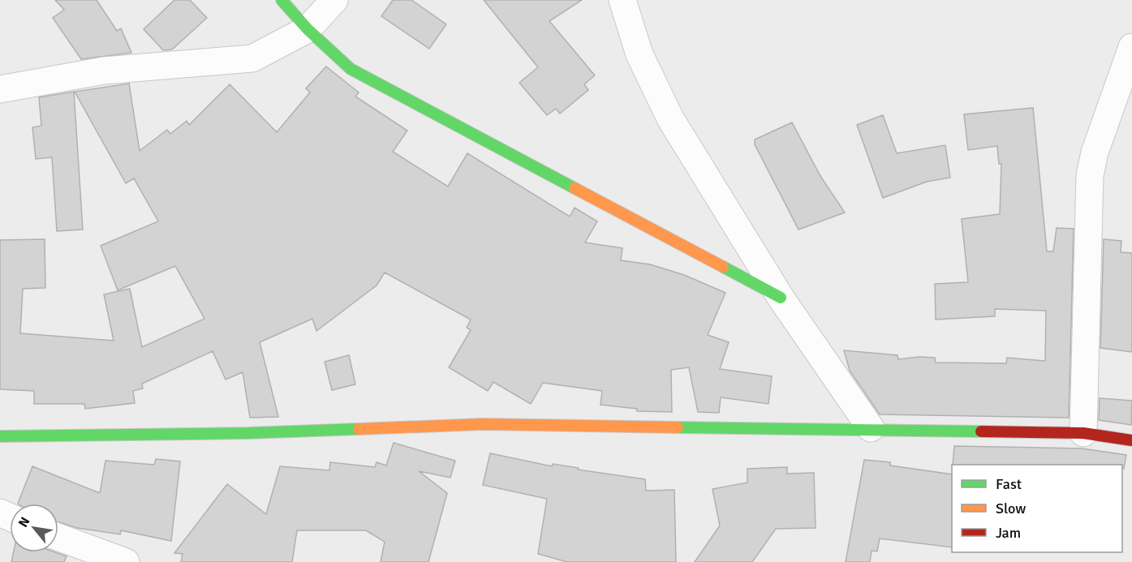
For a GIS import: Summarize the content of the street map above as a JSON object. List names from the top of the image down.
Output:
{
  "legend": ["Fast", "Slow", "Jam"],
  "north": "top left"
}
